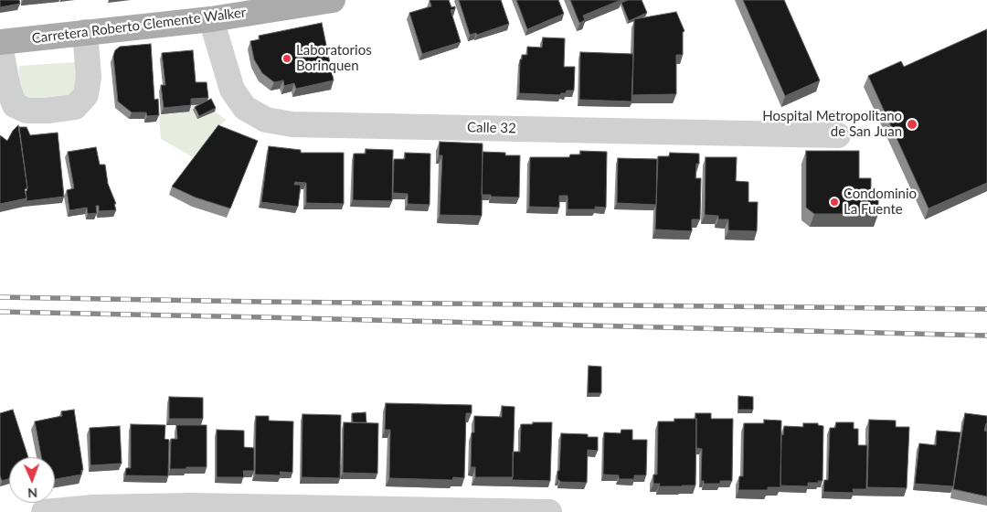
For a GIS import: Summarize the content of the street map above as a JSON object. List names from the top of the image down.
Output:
{
  "streets": {
    "main road": ["Carretera Roberto Clemente Walker"],
    "street": ["Calle 32"]
  },
  "crossings": [
    ["Carretera Roberto Clemente Walker", "Calle 32"]
  ],
  "places": ["Laboratorios Borinquen", "Hospital Metropolitano de San Juan", "Condominio La Fuente"],
  "north": "bottom"
}
